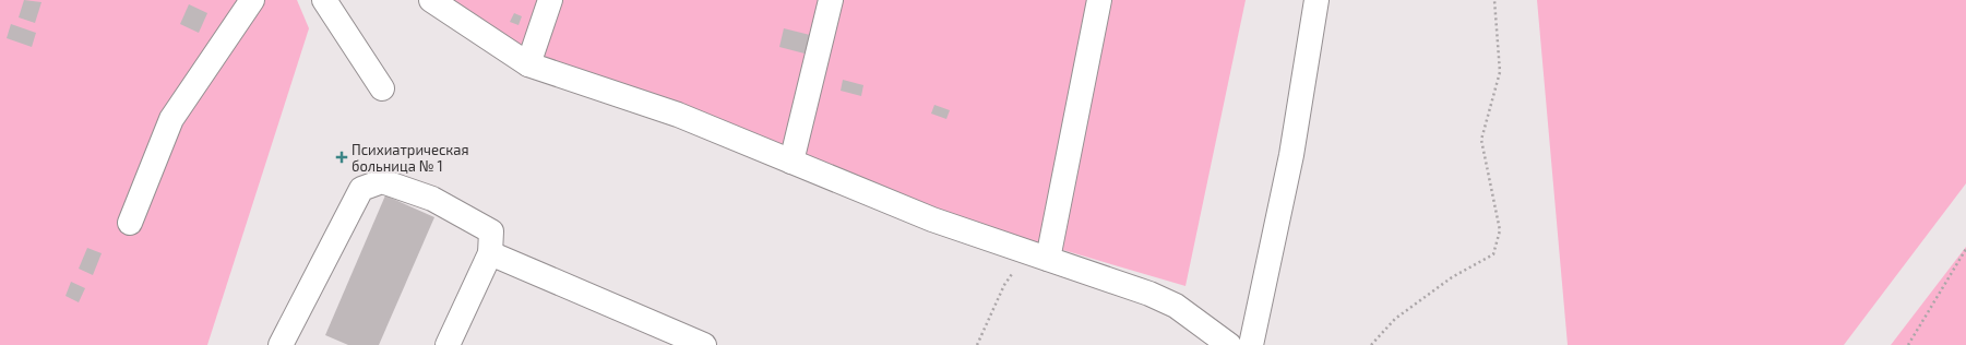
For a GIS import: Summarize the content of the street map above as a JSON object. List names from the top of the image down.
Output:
{
  "places": {
    "health": ["Психиатрическая больница № 1"]
  }
}
